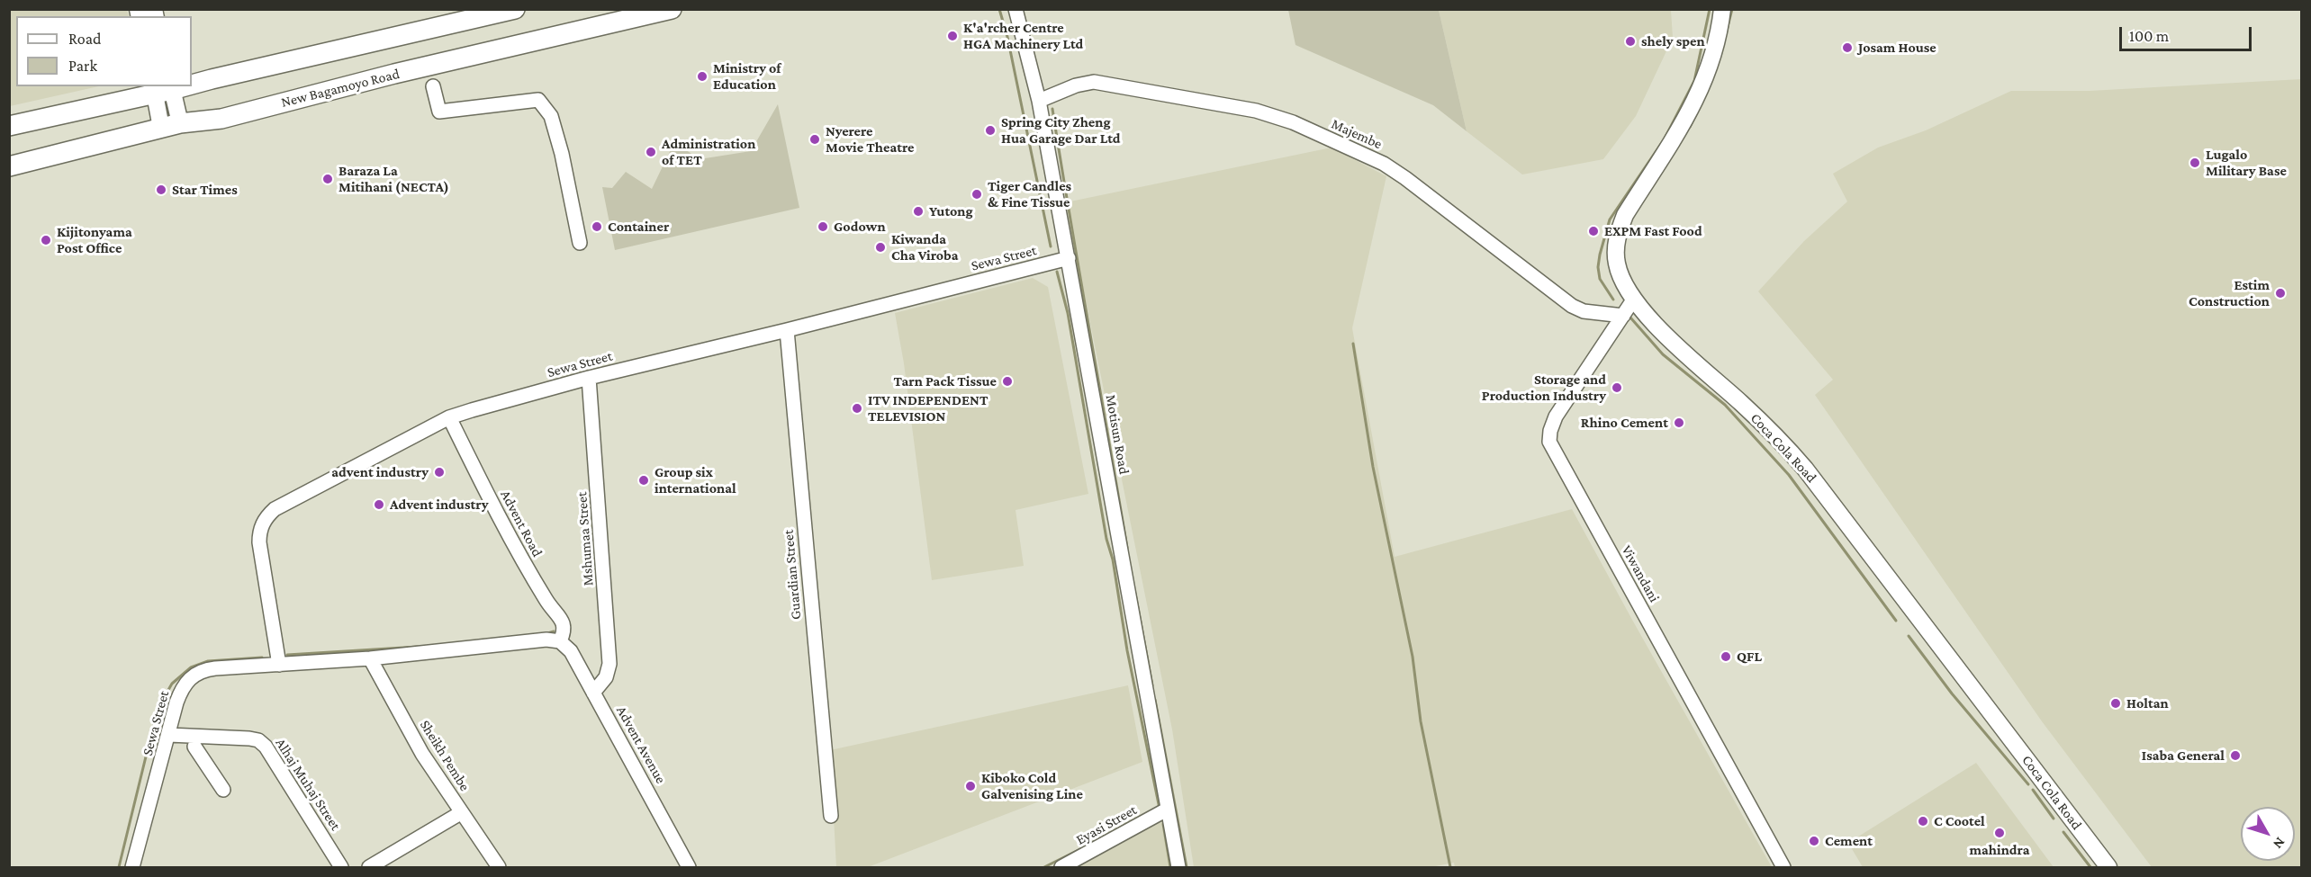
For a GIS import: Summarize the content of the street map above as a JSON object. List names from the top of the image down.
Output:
{
  "streets": {
    "highway": ["New Bagamoyo Road"],
    "main road": ["Coca Cola Road"],
    "street": [
      "Majembe",
      "Sewa Street",
      "Motisun Road",
      "Advent Road",
      "Mshumaa Street",
      "Viwandani",
      "Guardian Street",
      "Advent Avenue",
      "Sheikh Pembe",
      "Alhaj Muhaj Street",
      "Eyasi Street"
    ]
  },
  "crossings": [
    ["Majembe", "Motisun Road"],
    ["Majembe", "Viwandani"],
    ["Sewa Street", "Motisun Road"],
    ["Sewa Street", "Advent Road"],
    ["Sewa Street", "Mshumaa Street"],
    ["Sewa Street", "Guardian Street"],
    ["Sewa Street", "Advent Avenue"],
    ["Sewa Street", "Sheikh Pembe"],
    ["Sewa Street", "Alhaj Muhaj Street"],
    ["Motisun Road", "Eyasi Street"],
    ["Coca Cola Road", "Viwandani"],
    ["Advent Road", "Advent Avenue"],
    ["Mshumaa Street", "Advent Avenue"]
  ],
  "places": [
    "K'a'rcher Centre HGA Machinery Ltd",
    "shely spen",
    "Josam House",
    "Ministry of Education",
    "Spring City Zheng Hua Garage Dar Ltd",
    "Nyerere Movie Theatre",
    "Administration of TET",
    "Lugalo Military Base",
    "Baraza La Mitihani (NECTA)",
    "Star Times",
    "Tiger Candles & Fine Tissue",
    "Yutong",
    "Container",
    "Godown",
    "EXPM Fast Food",
    "Kijitonyama Post Office",
    "Kiwanda Cha Viroba",
    "Estim Construction",
    "Tarn Pack Tissue",
    "Storage and Production Industry",
    "ITV INDEPENDENT TELEVISION",
    "Rhino Cement",
    "advent industry",
    "Group six international",
    "Advent industry",
    "QFL",
    "Holtan",
    "Isaba General",
    "Kiboko Cold Galvenising Line",
    "C Cootel",
    "mahindra",
    "Cement"
  ],
  "legend": ["Road", "Park"],
  "scale_bar": "100 m",
  "north": "bottom right"
}
